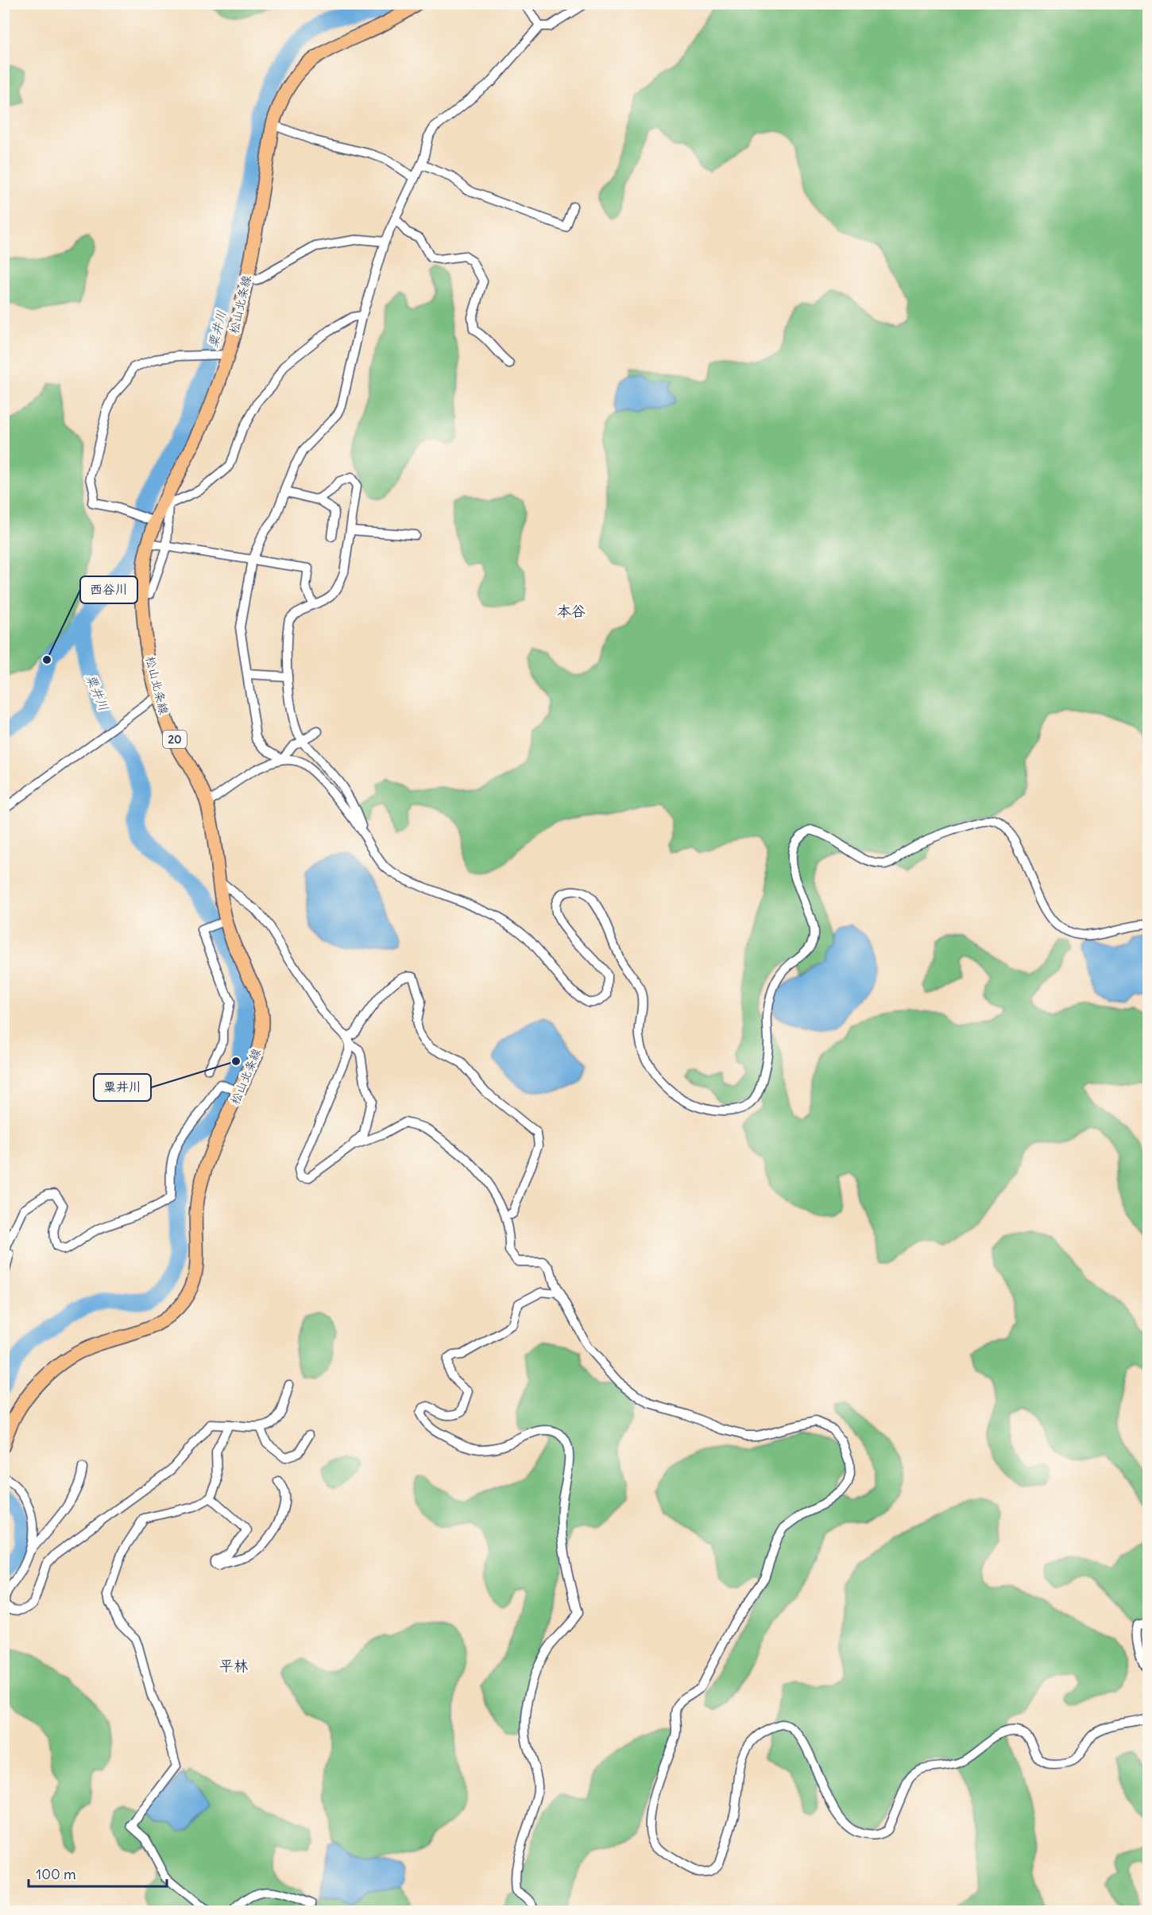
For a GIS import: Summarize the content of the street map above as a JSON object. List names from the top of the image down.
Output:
{
  "streets": {
    "main road": ["松山北条線", "20"]
  },
  "districts": ["本谷", "平林"],
  "water": ["粟井川"],
  "places": ["西谷川", "粟井川"],
  "scale_bar": "100 m"
}
